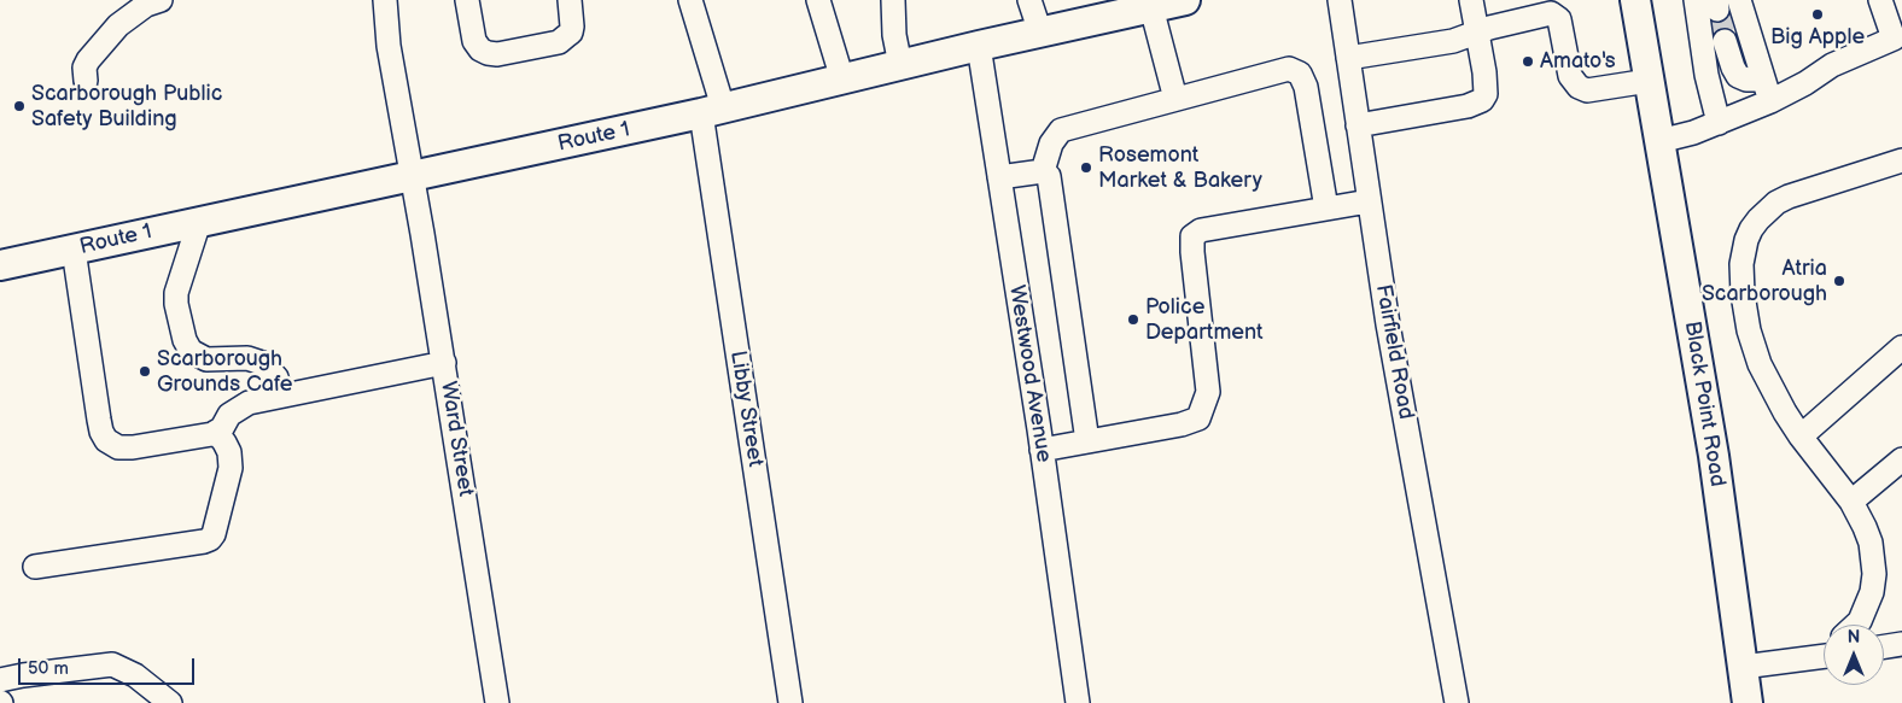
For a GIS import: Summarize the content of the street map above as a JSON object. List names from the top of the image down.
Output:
{
  "streets": {
    "main road": ["Route 1", "Black Point Road"],
    "street": [
      "Fairfield Road",
      "Westwood Avenue",
      "Libby Street",
      "Ward Street"
    ]
  },
  "crossings": [
    ["Route 1", "Westwood Avenue"],
    ["Route 1", "Libby Street"],
    ["Route 1", "Ward Street"]
  ],
  "places": [
    "Big Apple",
    "Amato's",
    "Scarborough Public Safety Building",
    "Rosemont Market & Bakery",
    "Atria Scarborough",
    "Police Department",
    "Scarborough Grounds Cafe"
  ],
  "scale_bar": "50 m",
  "north": "top"
}
